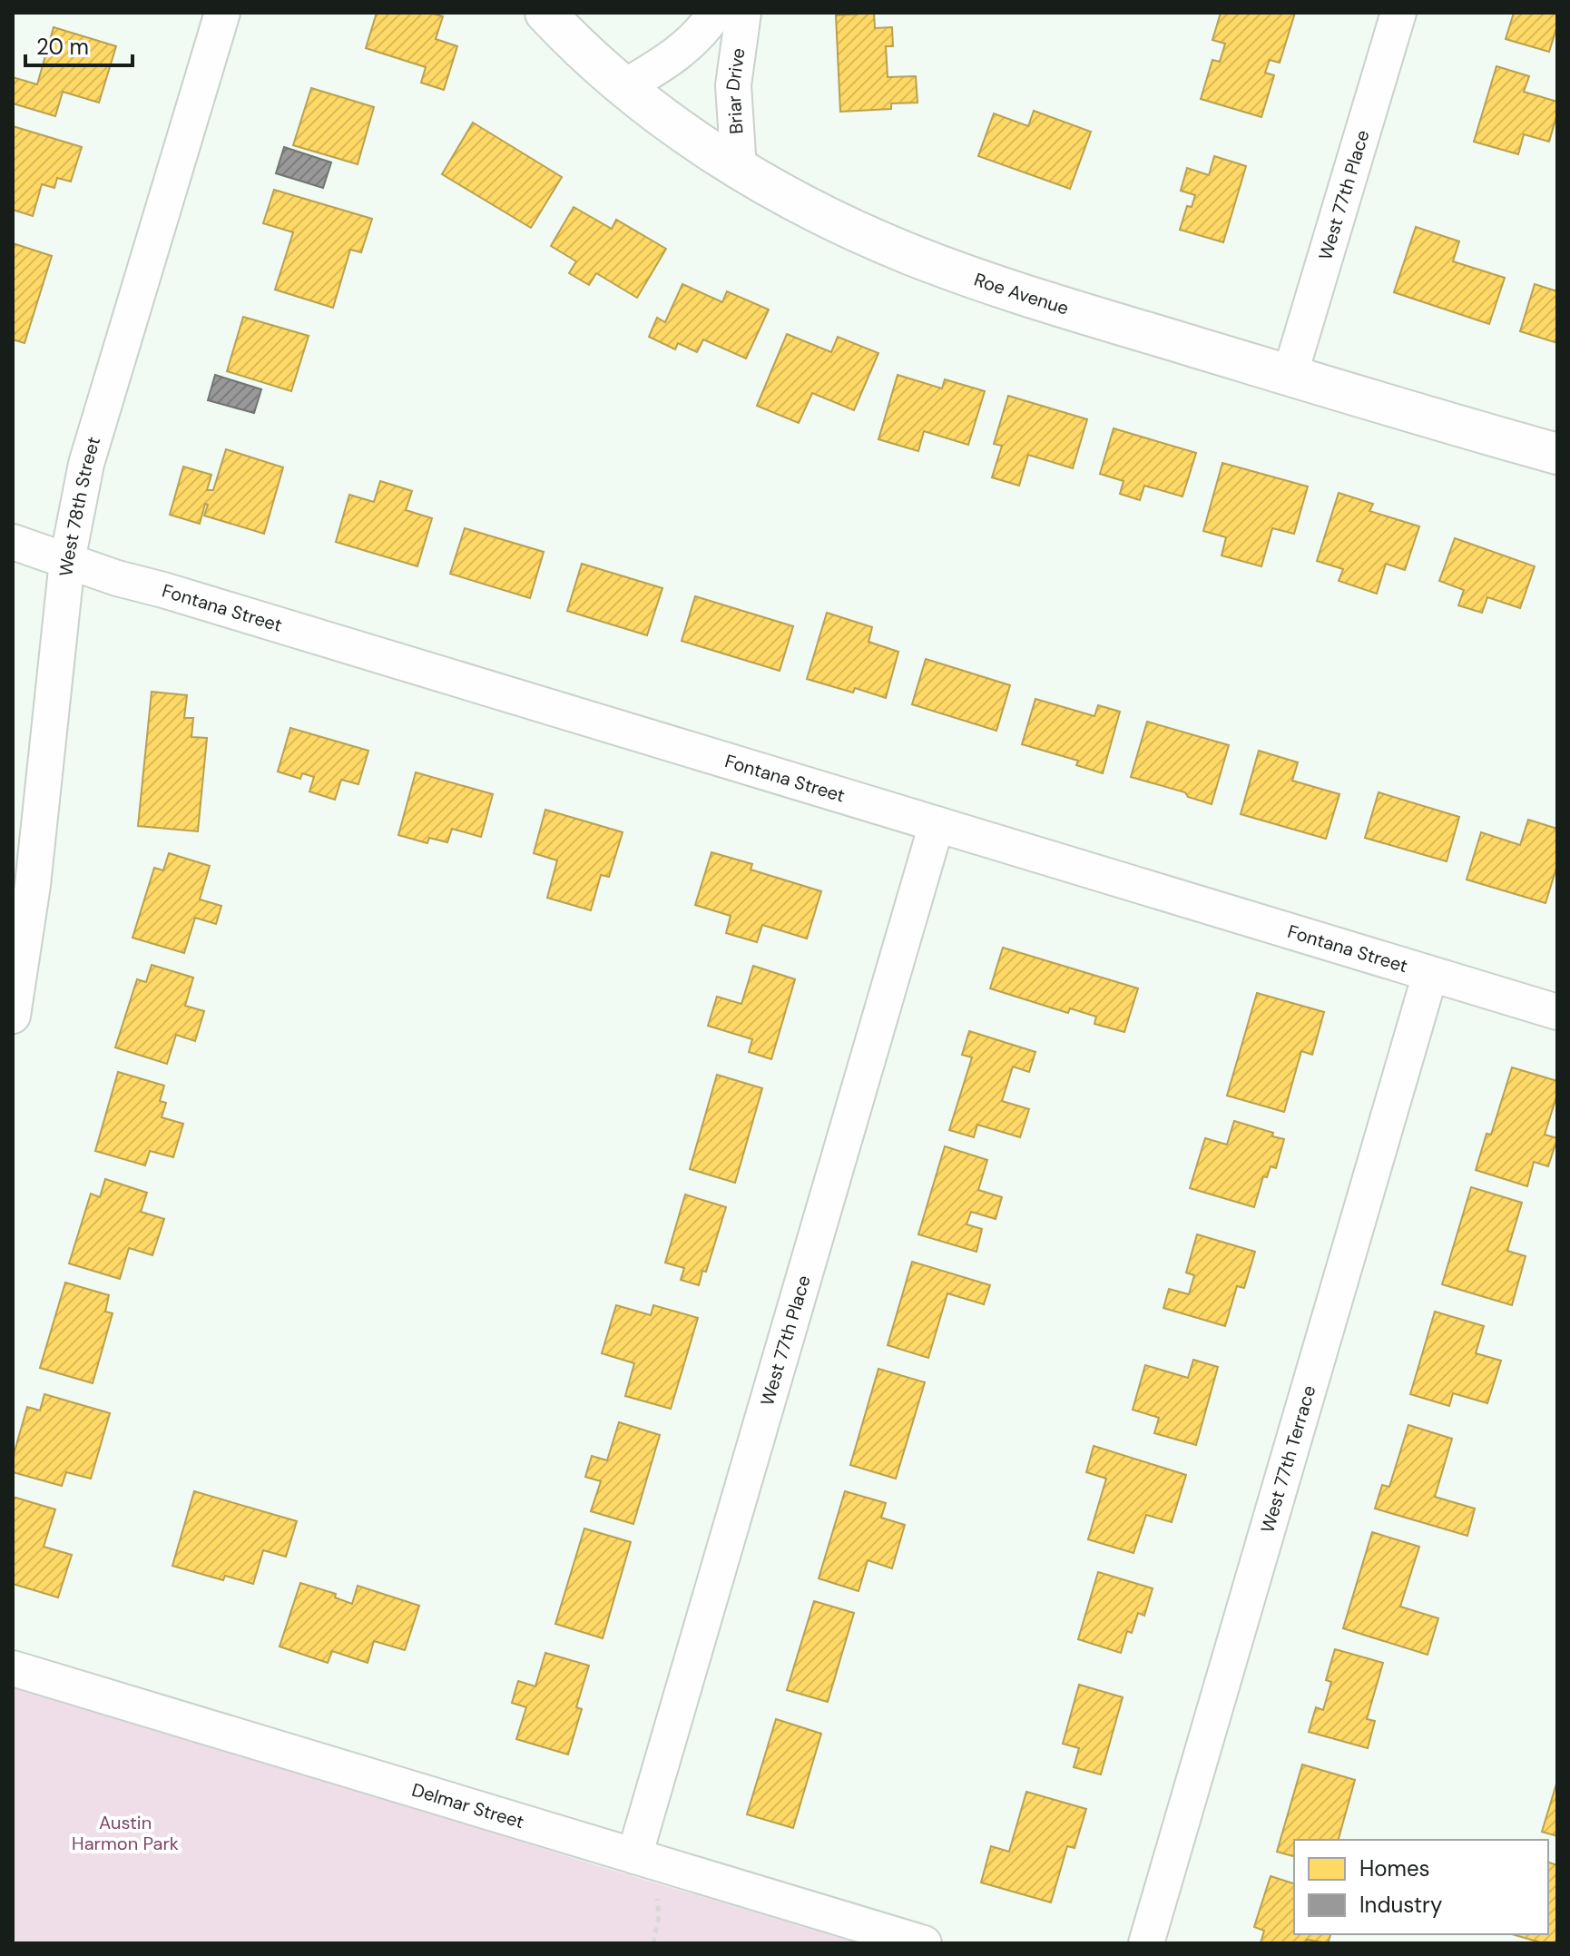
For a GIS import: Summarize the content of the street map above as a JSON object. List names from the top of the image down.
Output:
{
  "streets": {
    "main road": ["Roe Avenue"],
    "street": [
      "Briar Drive",
      "West 77th Place",
      "West 78th Street",
      "Fontana Street",
      "West 77th Terrace",
      "Delmar Street"
    ]
  },
  "crossings": [
    ["Briar Drive", "Roe Avenue"],
    ["West 77th Place", "Roe Avenue"],
    ["West 77th Place", "Fontana Street"],
    ["West 77th Place", "Delmar Street"],
    ["West 78th Street", "Fontana Street"],
    ["Fontana Street", "West 77th Terrace"]
  ],
  "parks": ["Austin Harmon Park"],
  "legend": ["Homes", "Industry"],
  "scale_bar": "20 m"
}
